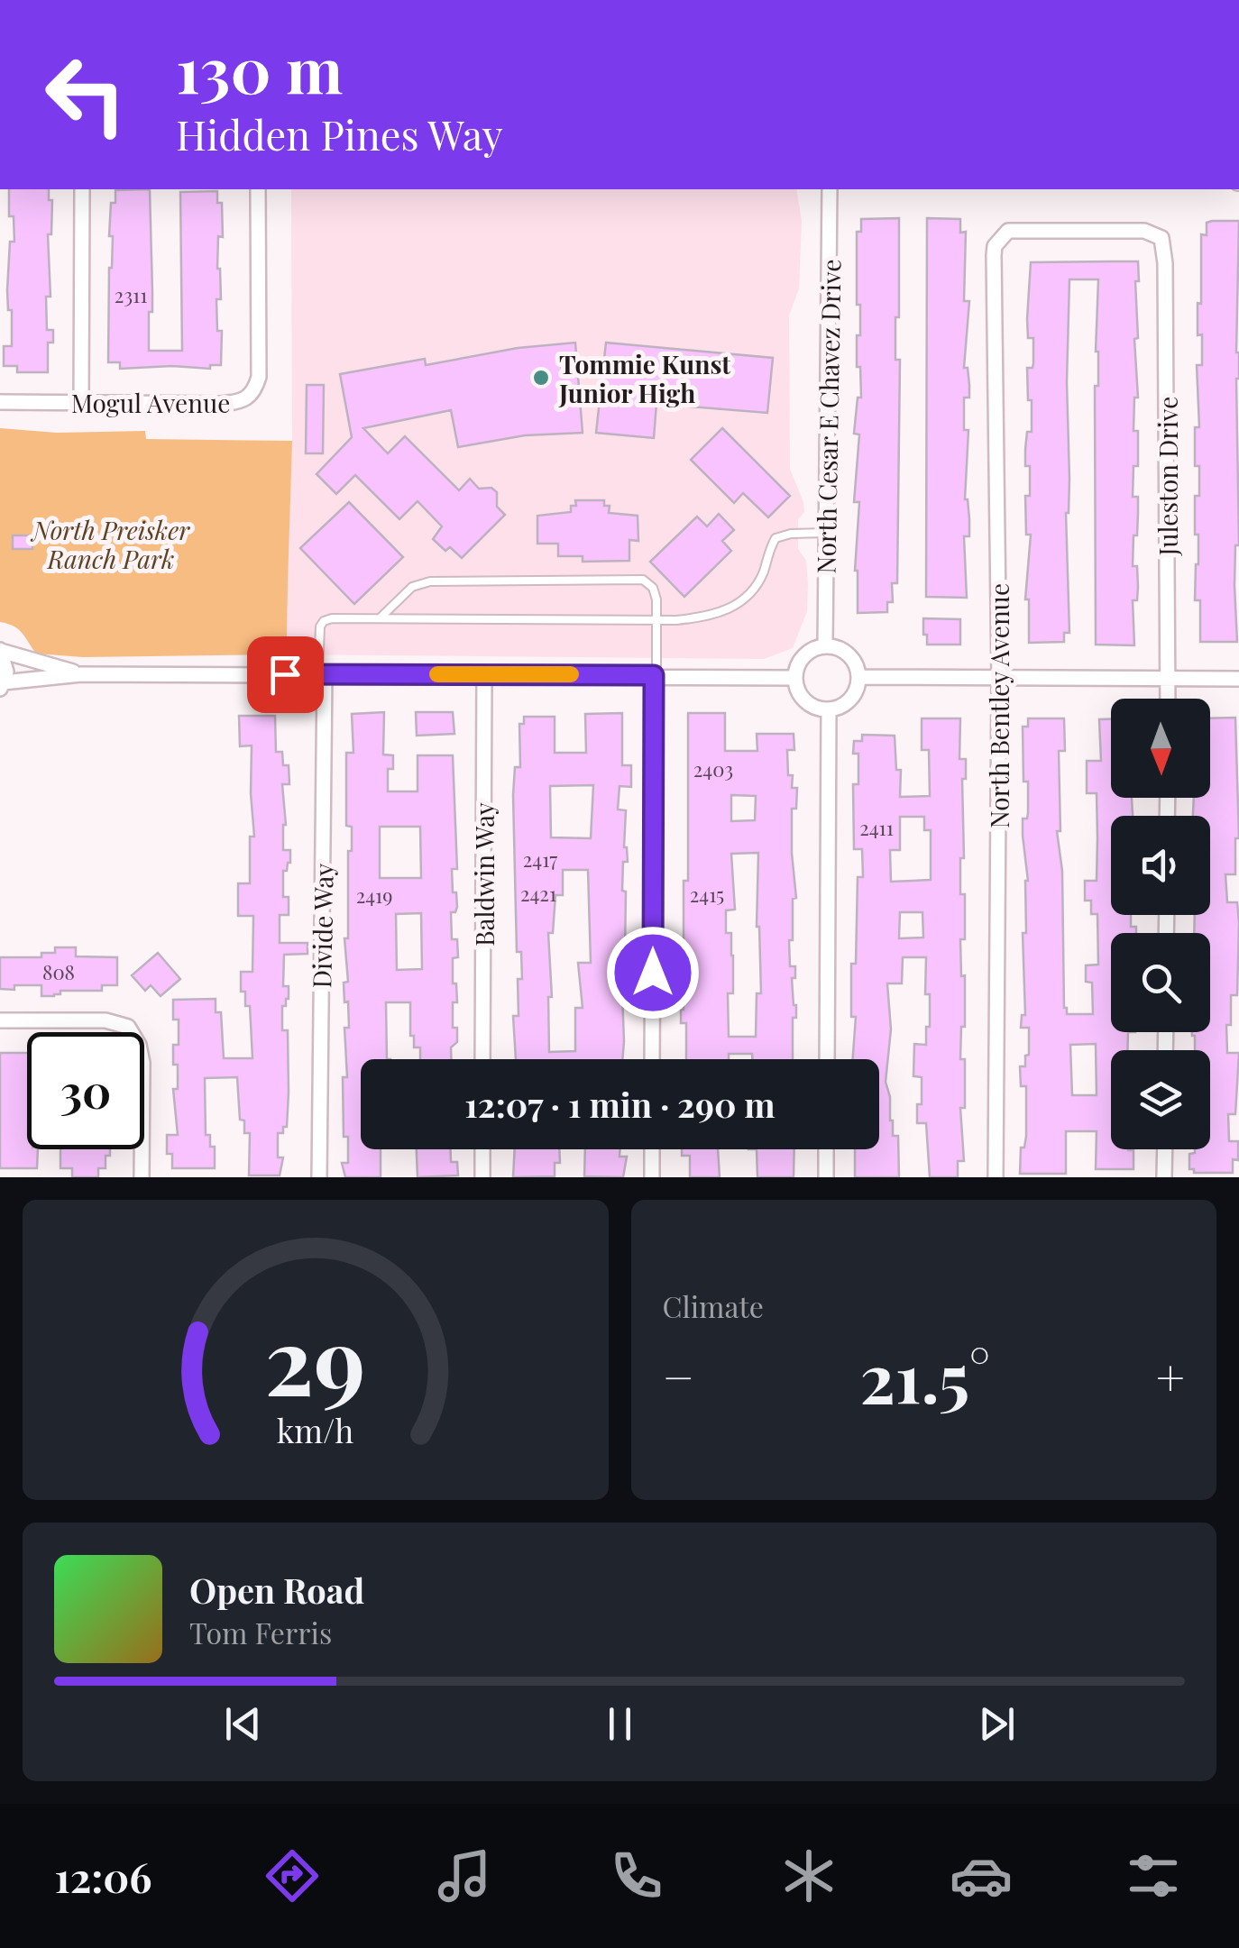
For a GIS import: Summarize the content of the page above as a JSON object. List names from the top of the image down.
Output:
{
  "streets": {
    "street": [
      "Mogul Avenue",
      "North Cesar E Chavez Drive",
      "Juleston Drive",
      "North Bentley Avenue",
      "Baldwin Way",
      "Divide Way"
    ]
  },
  "crossings": [
    ["Juleston Drive", "North Bentley Avenue"]
  ],
  "parks": ["North Preisker Ranch Park"],
  "places": ["Tommie Kunst Junior High"],
  "house_numbers": [
    "2311",
    "2403",
    "2411",
    "2417",
    "2421",
    "2415",
    "2419",
    "808"
  ],
  "north": "bottom",
  "page": {
    "turn": ["130 m", "Hidden Pines Way"],
    "limit": "30",
    "trip": "12:07 · 1 min · 290 m",
    "tile": "Climate",
    "heat": ["−", "21.5°", "+"],
    "song": ["Open Road", "Tom Ferris"],
    "tabs": "12:06",
    "gauge": ["29", "km/h"]
  }
}
